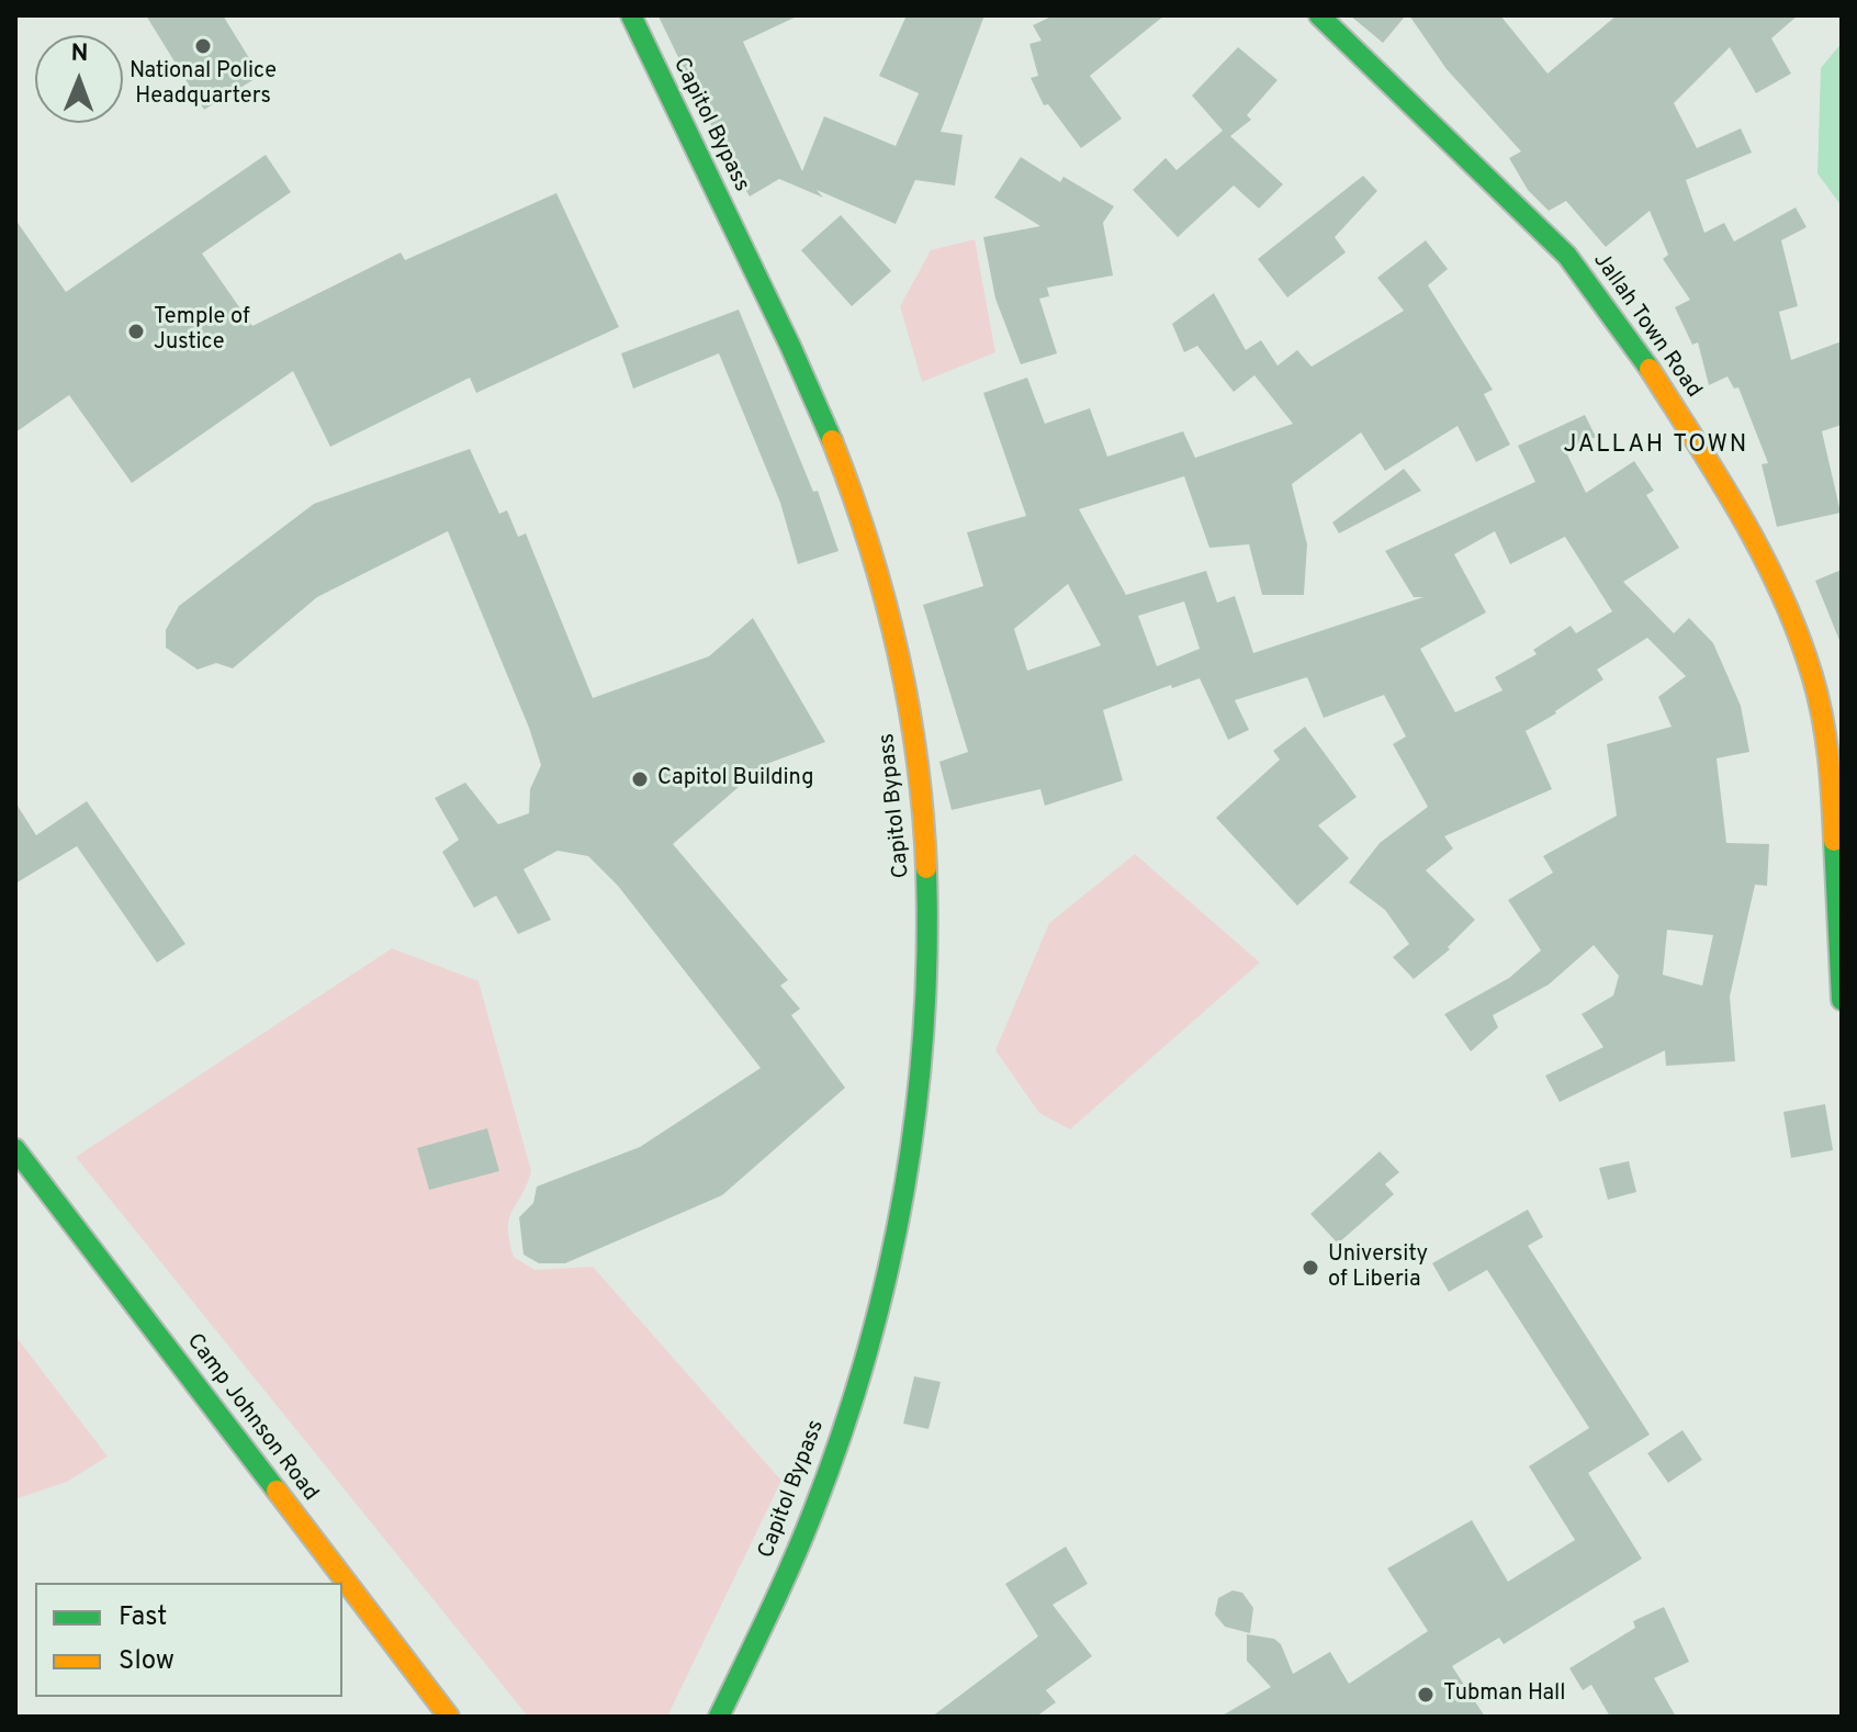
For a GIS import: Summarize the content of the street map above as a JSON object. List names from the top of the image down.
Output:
{
  "streets": {
    "main road": ["Capitol Bypass", "Jallah Town Road", "Camp Johnson Road"]
  },
  "districts": ["JALLAH TOWN"],
  "places": [
    "National Police Headquarters",
    "Temple of Justice",
    "Capitol Building",
    "University of Liberia",
    "Tubman Hall"
  ],
  "legend": ["Fast", "Slow"],
  "north": "top"
}
